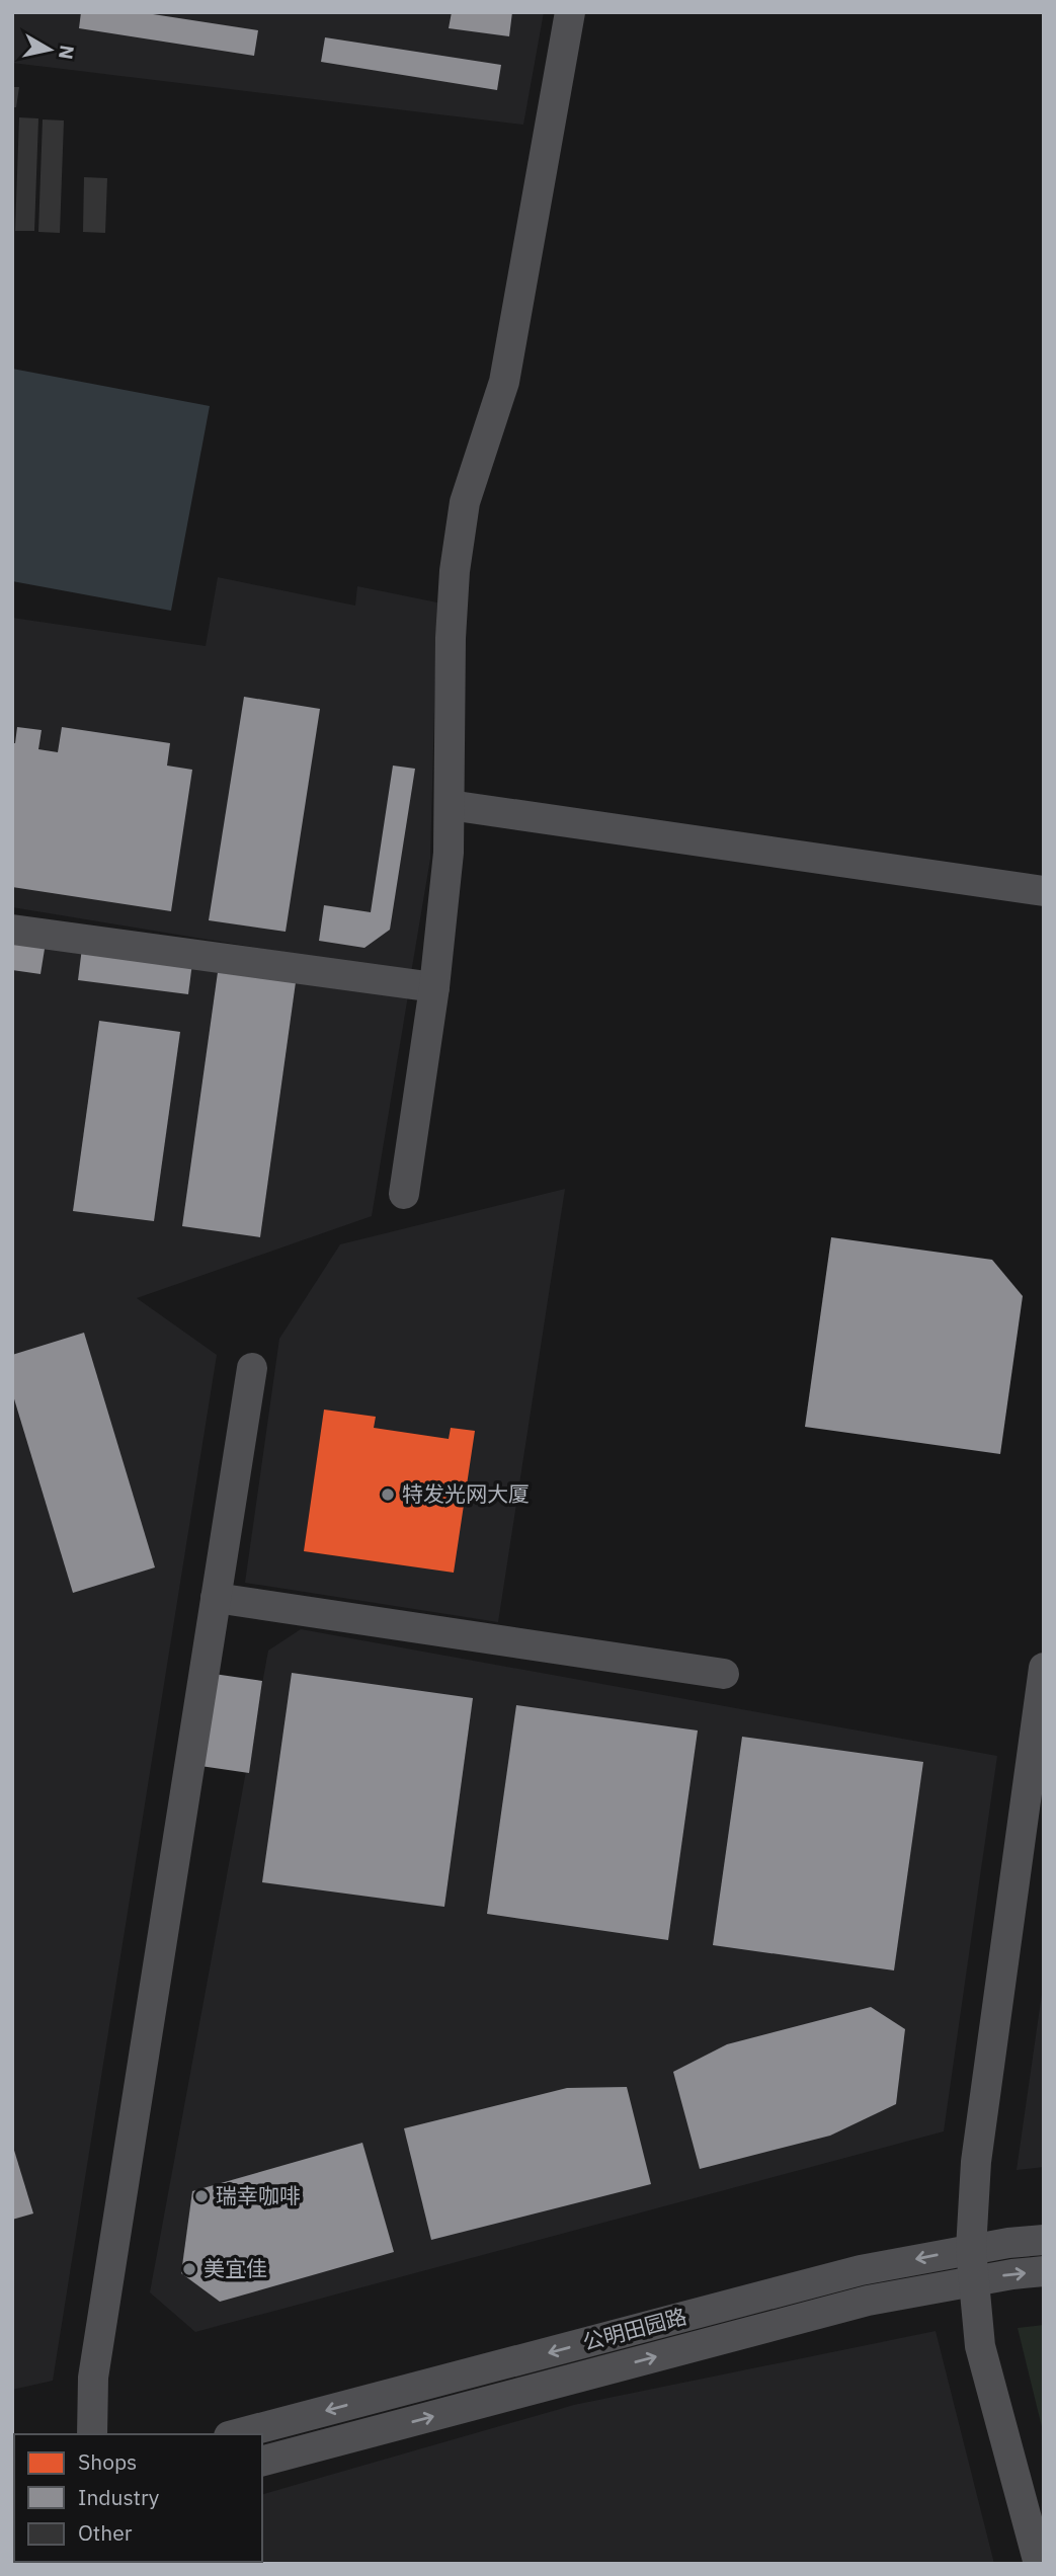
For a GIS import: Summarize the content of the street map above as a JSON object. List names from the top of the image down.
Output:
{
  "streets": {
    "street": ["公明田园路"]
  },
  "places": ["特发光网大厦", "瑞幸咖啡", "美宜佳"],
  "legend": ["Shops", "Industry", "Other"],
  "north": "right"
}
